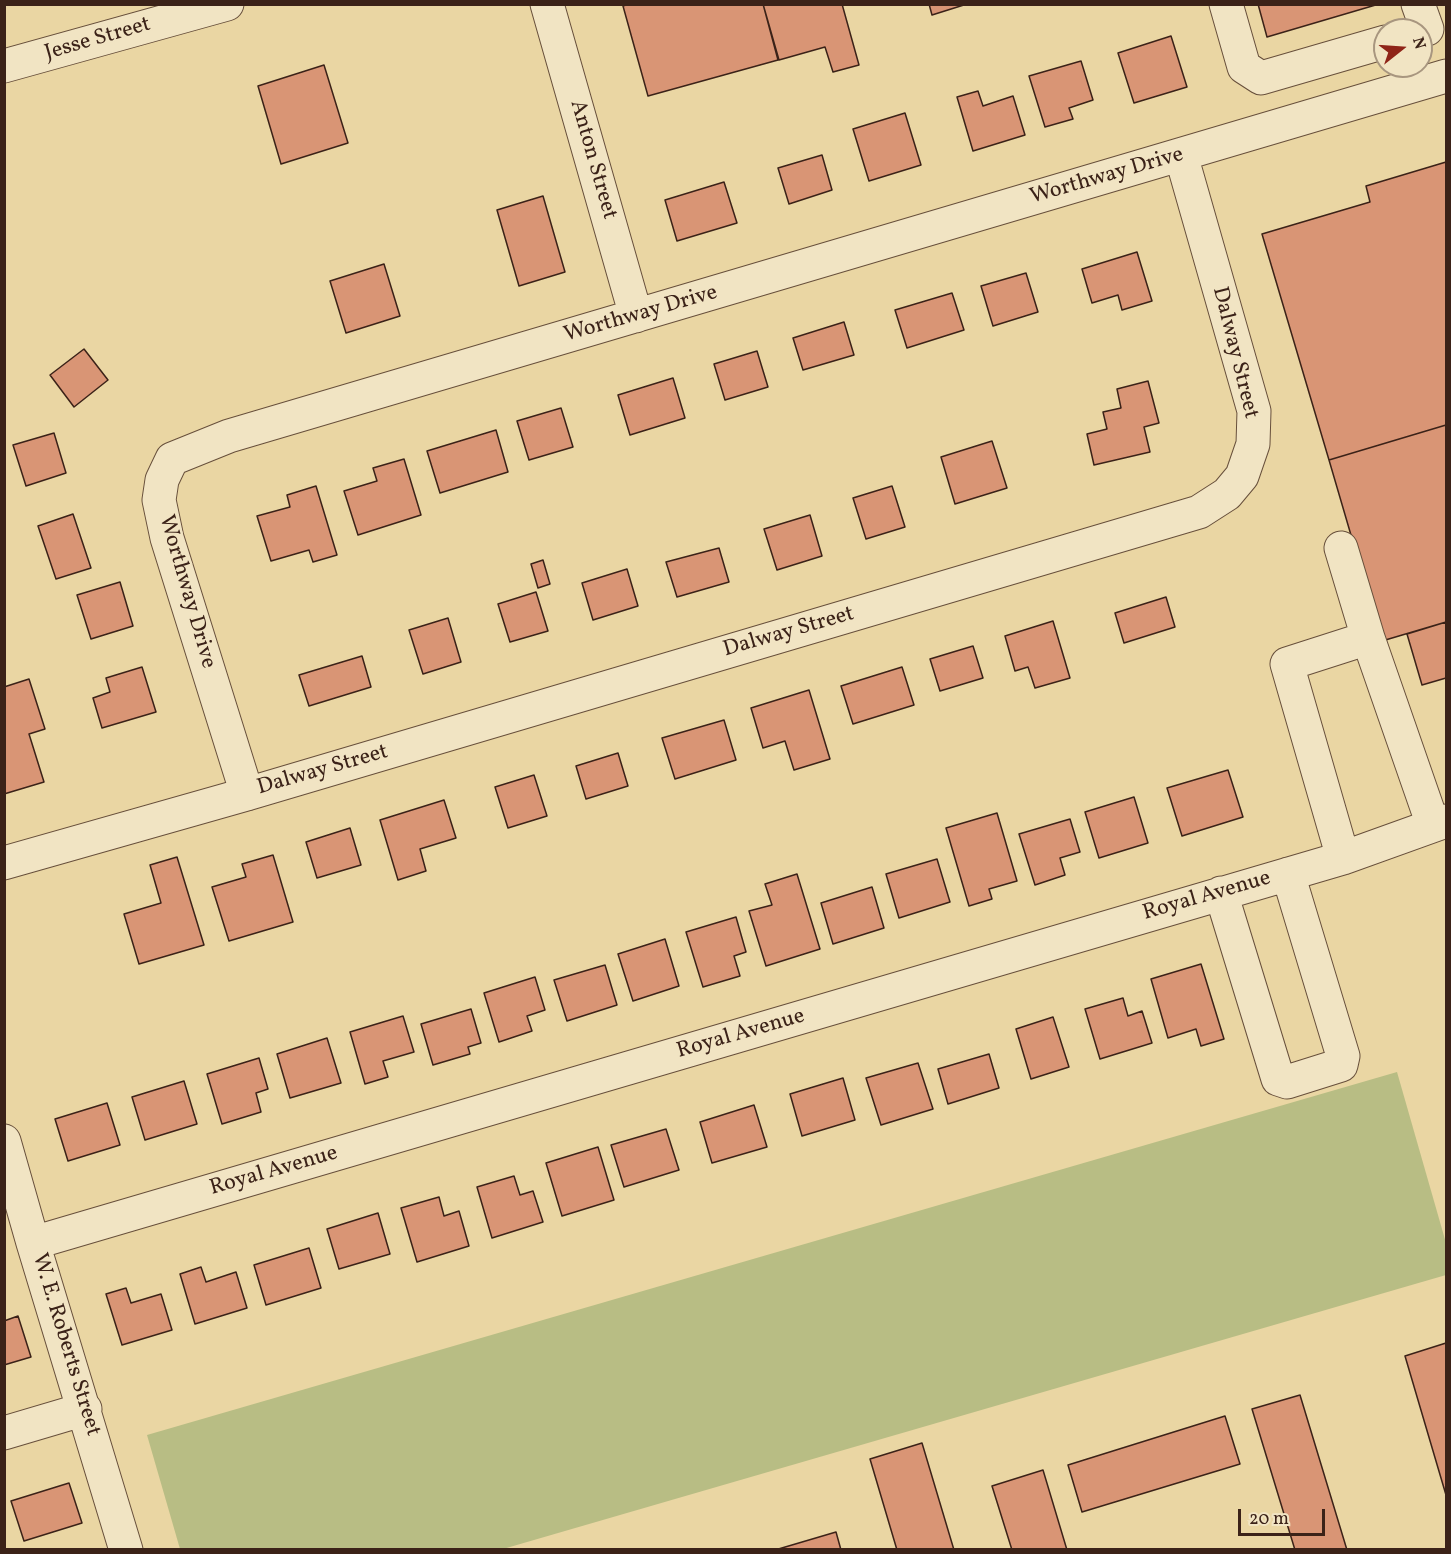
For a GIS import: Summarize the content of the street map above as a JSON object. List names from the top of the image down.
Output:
{
  "streets": {
    "street": [
      "Jesse Street",
      "Anton Street",
      "Worthway Drive",
      "Dalway Street",
      "Royal Avenue",
      "W. E. Roberts Street"
    ]
  },
  "crossings": [
    ["Anton Street", "Worthway Drive"],
    ["Worthway Drive", "Dalway Street"],
    ["Royal Avenue", "W. E. Roberts Street"]
  ],
  "scale_bar": "20 m",
  "north": "right"
}
